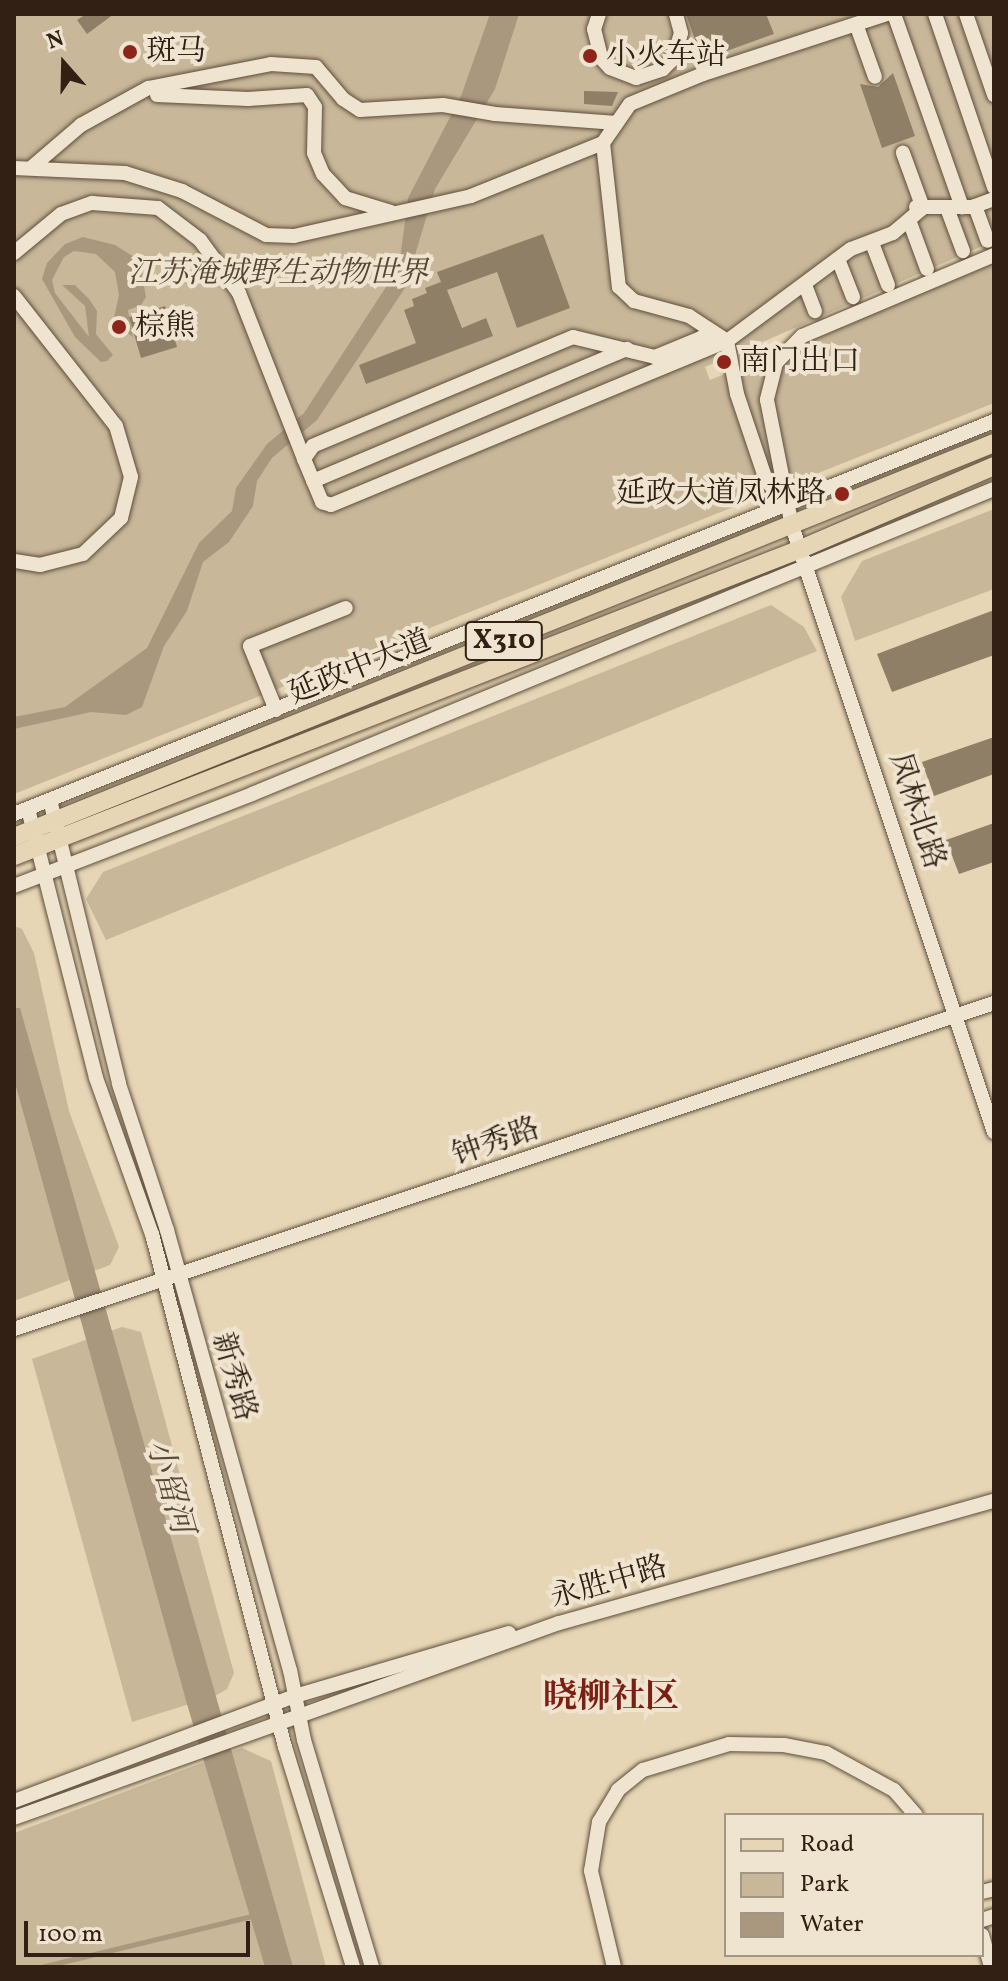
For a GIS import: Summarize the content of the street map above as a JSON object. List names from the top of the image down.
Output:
{
  "streets": {
    "main road": ["X310", "延政中大道"],
    "street": [
      "凤林北路",
      "钟秀路",
      "新秀路",
      "永胜中路"
    ]
  },
  "crossings": [
    ["延政中大道", "凤林北路"],
    ["延政中大道", "新秀路"],
    ["凤林北路", "钟秀路"],
    ["钟秀路", "新秀路"],
    ["新秀路", "永胜中路"]
  ],
  "districts": ["晓柳社区"],
  "water": ["小留河"],
  "parks": ["江苏淹城野生动物世界"],
  "places": [
    "斑马",
    "小火车站",
    "棕熊",
    "南门出口",
    "延政大道凤林路"
  ],
  "legend": ["Road", "Park", "Water"],
  "scale_bar": "100 m",
  "north": "top"
}
